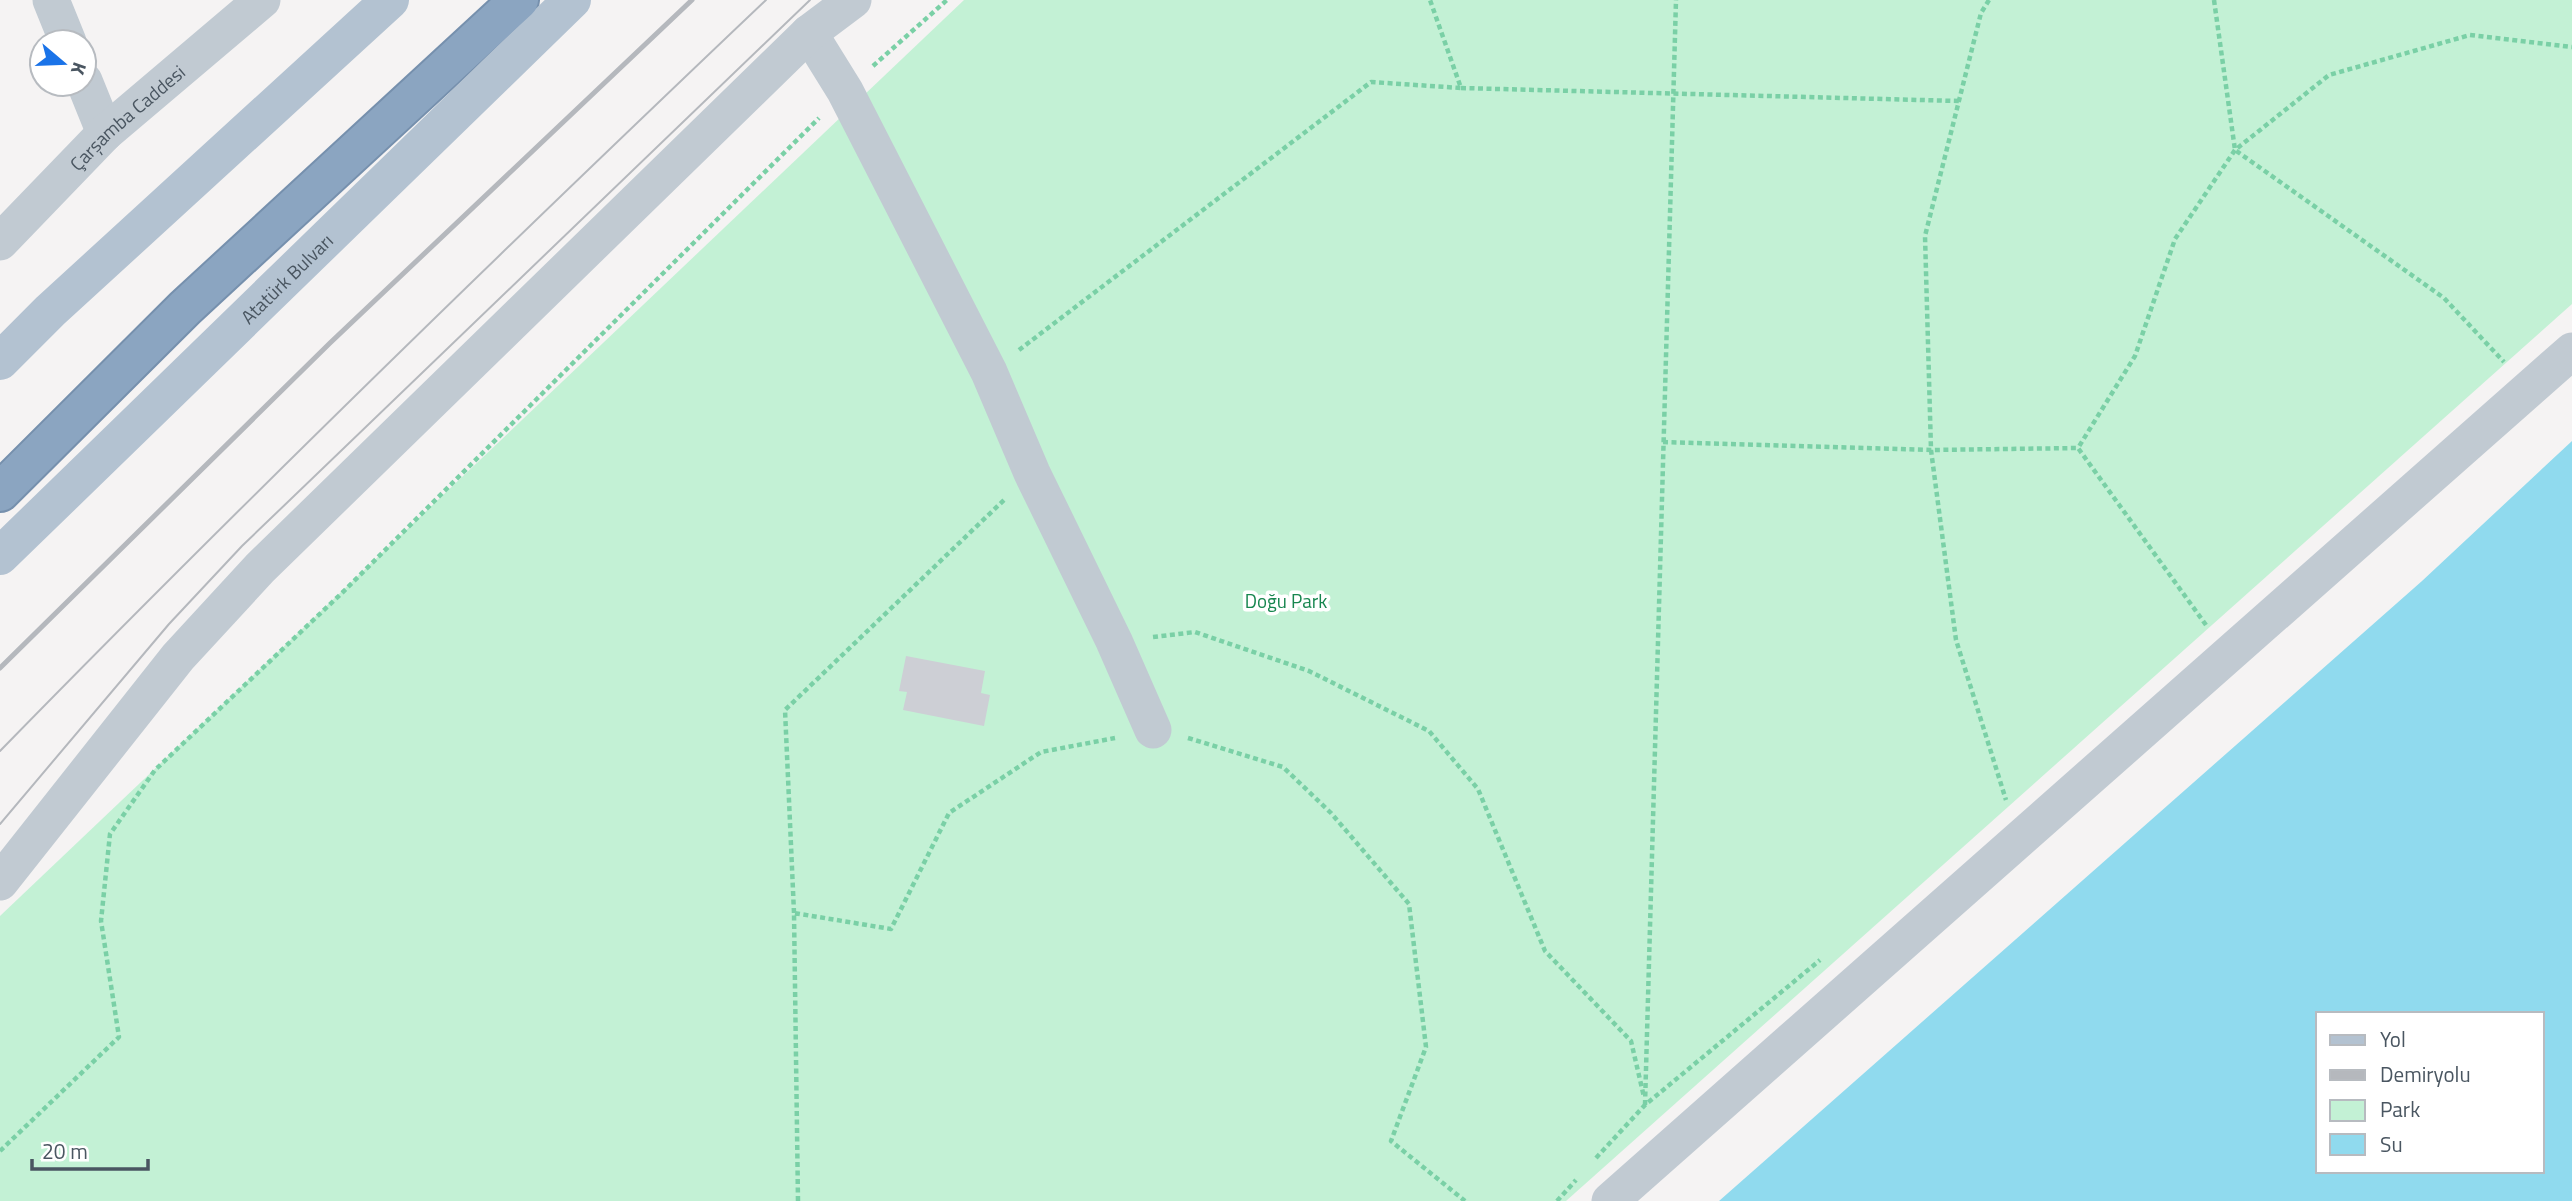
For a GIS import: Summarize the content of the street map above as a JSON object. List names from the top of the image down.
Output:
{
  "streets": {
    "main road": ["Atatürk Bulvarı"],
    "street": ["Çarşamba Caddesi"]
  },
  "parks": ["Doğu Park"],
  "legend": [
    "Yol",
    "Demiryolu",
    "Park",
    "Su"
  ],
  "scale_bar": "20 m",
  "north": "right"
}
